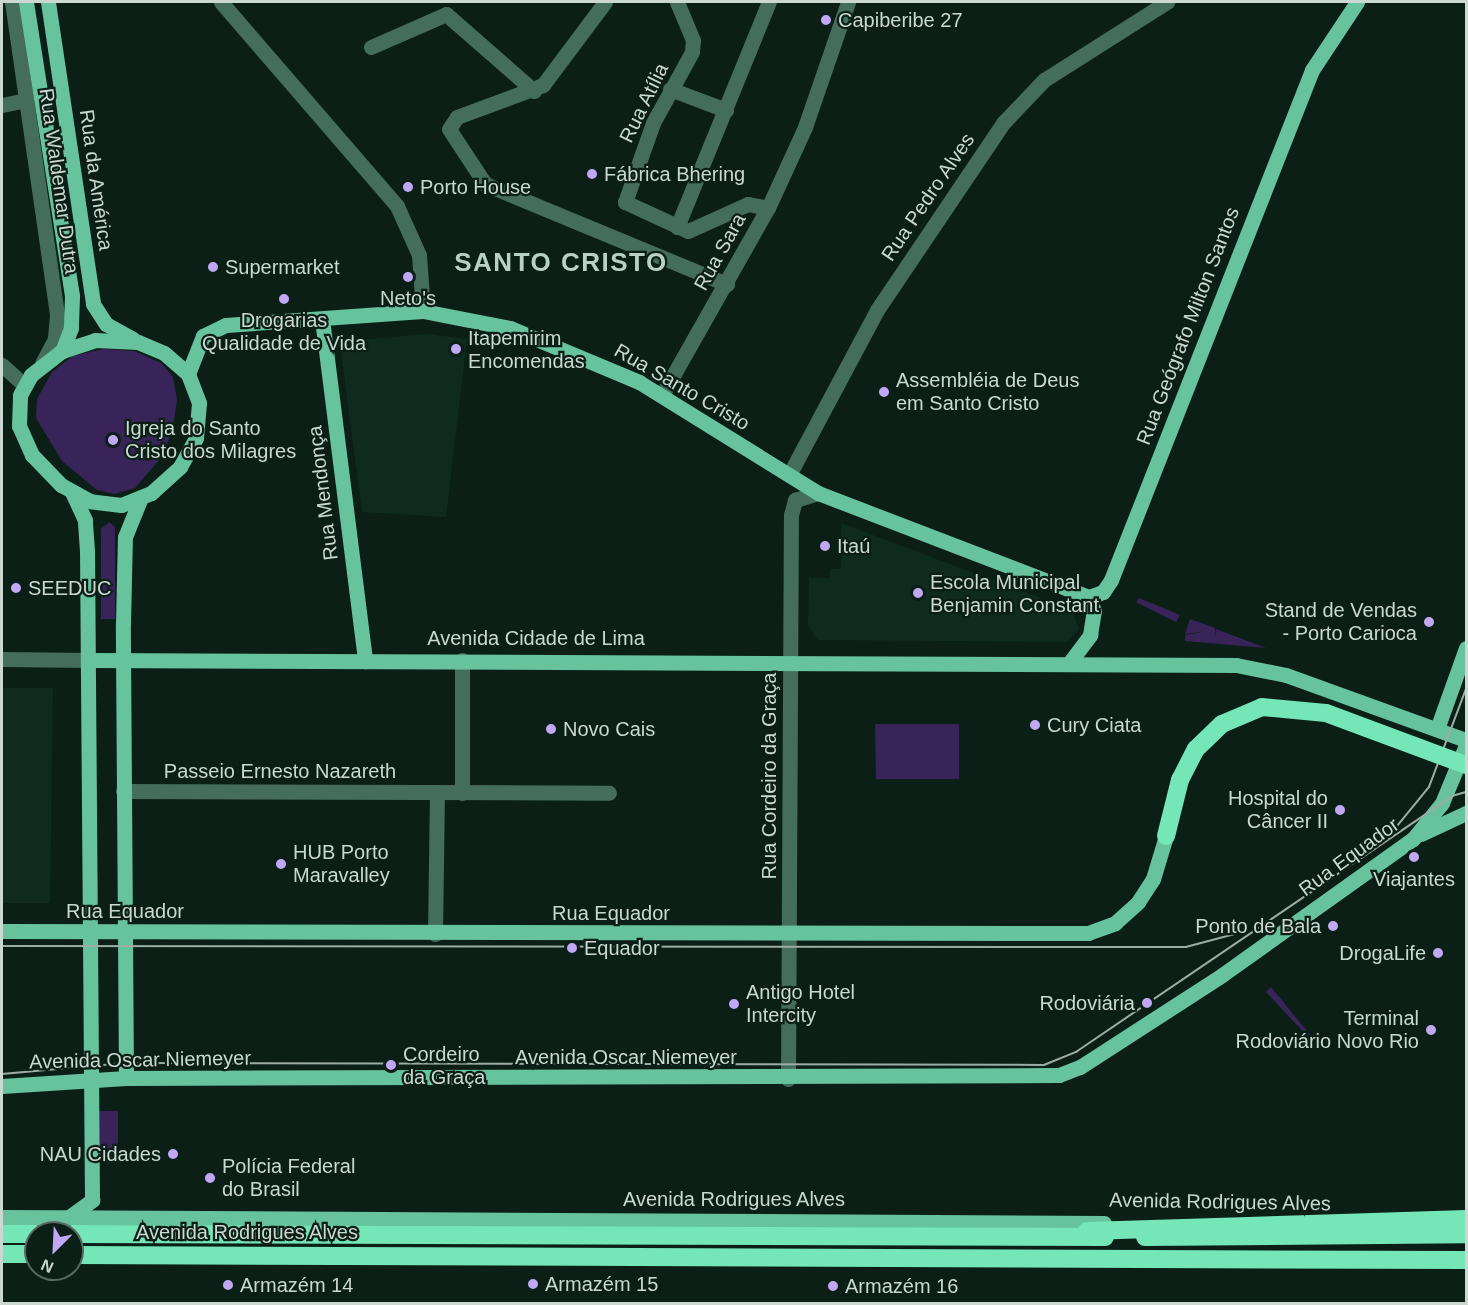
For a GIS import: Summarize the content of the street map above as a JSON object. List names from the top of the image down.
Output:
{
  "streets": {
    "highway": ["Avenida Rodrigues Alves"],
    "main road": [
      "Rua da América",
      "Rua Geógrafo Milton Santos",
      "Rua Santo Cristo",
      "Rua Mendonça",
      "Avenida Cidade de Lima",
      "Rua Equador",
      "Avenida Oscar Niemeyer"
    ],
    "street": [
      "Rua Atília",
      "Rua Waldemar Dutra",
      "Rua Pedro Alves",
      "Rua Sara",
      "Passeio Ernesto Nazareth",
      "Rua Cordeiro da Graça"
    ]
  },
  "crossings": [
    ["Rua Atília", "Rua Sara"],
    ["Rua da América", "Rua Waldemar Dutra"],
    ["Rua da América", "Rua Santo Cristo"],
    ["Rua Waldemar Dutra", "Rua Santo Cristo"],
    ["Rua Pedro Alves", "Rua Santo Cristo"],
    ["Rua Sara", "Rua Santo Cristo"],
    ["Rua Geógrafo Milton Santos", "Rua Santo Cristo"],
    ["Rua Santo Cristo", "Rua Mendonça"],
    ["Rua Santo Cristo", "Rua Cordeiro da Graça"],
    ["Rua Mendonça", "Avenida Cidade de Lima"],
    ["Avenida Cidade de Lima", "Rua Cordeiro da Graça"],
    ["Avenida Cidade de Lima", "Rua Equador"],
    ["Rua Cordeiro da Graça", "Rua Equador"],
    ["Rua Cordeiro da Graça", "Avenida Oscar Niemeyer"],
    ["Rua Equador", "Avenida Oscar Niemeyer"]
  ],
  "districts": ["SANTO CRISTO"],
  "places": [
    "Capiberibe 27",
    "Fábrica Bhering",
    "Porto House",
    "Supermarket",
    "Neto's",
    "Drogarias Qualidade de Vida",
    "Itapemirim Encomendas",
    "Assembléia de Deus em Santo Cristo",
    "Igreja do Santo Cristo dos Milagres",
    "Itaú",
    "SEEDUC",
    "Escola Municipal Benjamin Constant",
    "Stand de Vendas - Porto Carioca",
    "Cury Ciata",
    "Novo Cais",
    "Hospital do Câncer II",
    "Viajantes",
    "HUB Porto Maravalley",
    "Ponto de Bala",
    "Equador",
    "DrogaLife",
    "Rodoviária",
    "Antigo Hotel Intercity",
    "Terminal Rodoviário Novo Rio",
    "Cordeiro da Graça",
    "NAU Cidades",
    "Polícia Federal do Brasil",
    "Armazém 15",
    "Armazém 14",
    "Armazém 16"
  ],
  "north": "bottom left"
}
